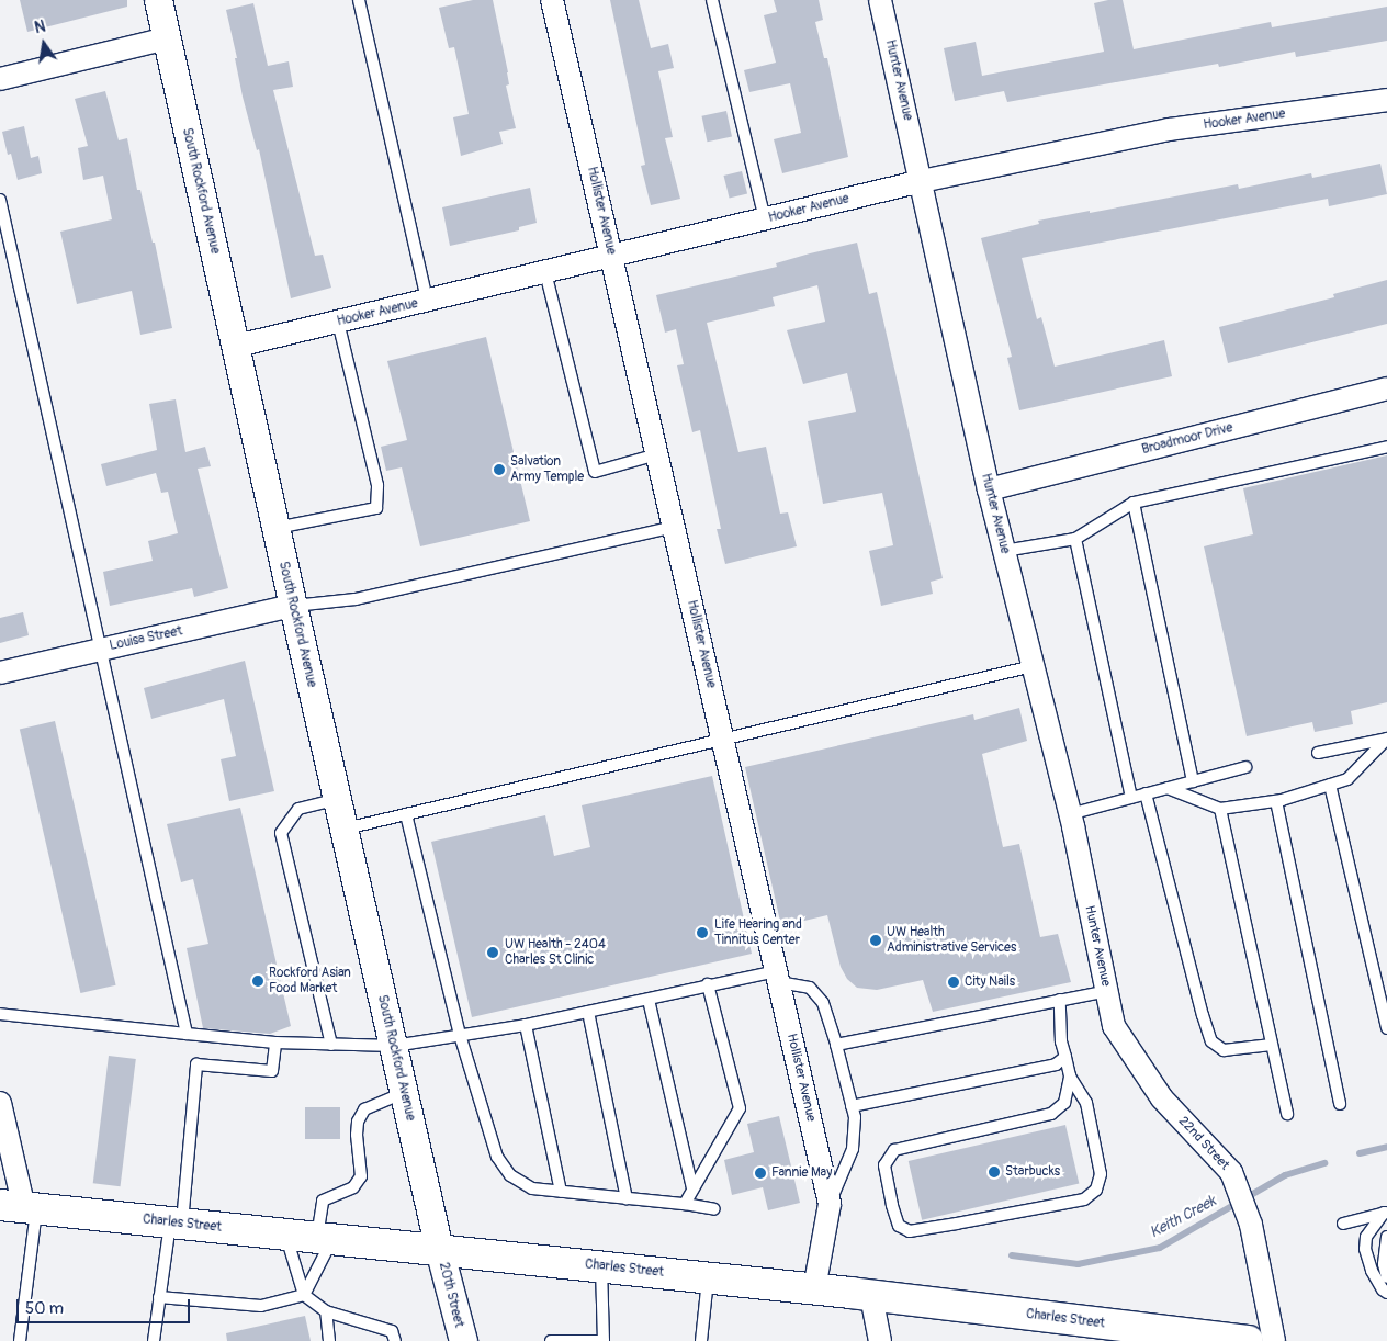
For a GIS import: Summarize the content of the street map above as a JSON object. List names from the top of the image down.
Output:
{
  "streets": {
    "main road": ["Charles Street"],
    "street": [
      "Hunter Avenue",
      "Hooker Avenue",
      "South Rockford Avenue",
      "Hollister Avenue",
      "Broadmoor Drive",
      "Louisa Street",
      "22nd Street",
      "20th Street"
    ]
  },
  "crossings": [
    ["Hunter Avenue", "Hooker Avenue"],
    ["Hunter Avenue", "Broadmoor Drive"],
    ["Hunter Avenue", "22nd Street"],
    ["Hooker Avenue", "South Rockford Avenue"],
    ["Hooker Avenue", "Hollister Avenue"],
    ["South Rockford Avenue", "Louisa Street"],
    ["South Rockford Avenue", "Charles Street"],
    ["South Rockford Avenue", "20th Street"],
    ["Hollister Avenue", "Charles Street"],
    ["Charles Street", "20th Street"]
  ],
  "water": ["Keith Creek"],
  "places": [
    "Salvation Army Temple",
    "Life Hearing and Tinnitus Center",
    "UW Health Administrative Services",
    "UW Health - 2404 Charles St Clinic",
    "Rockford Asian Food Market",
    "City Nails",
    "Starbucks",
    "Fannie May"
  ],
  "scale_bar": "50 m",
  "north": "top"
}
